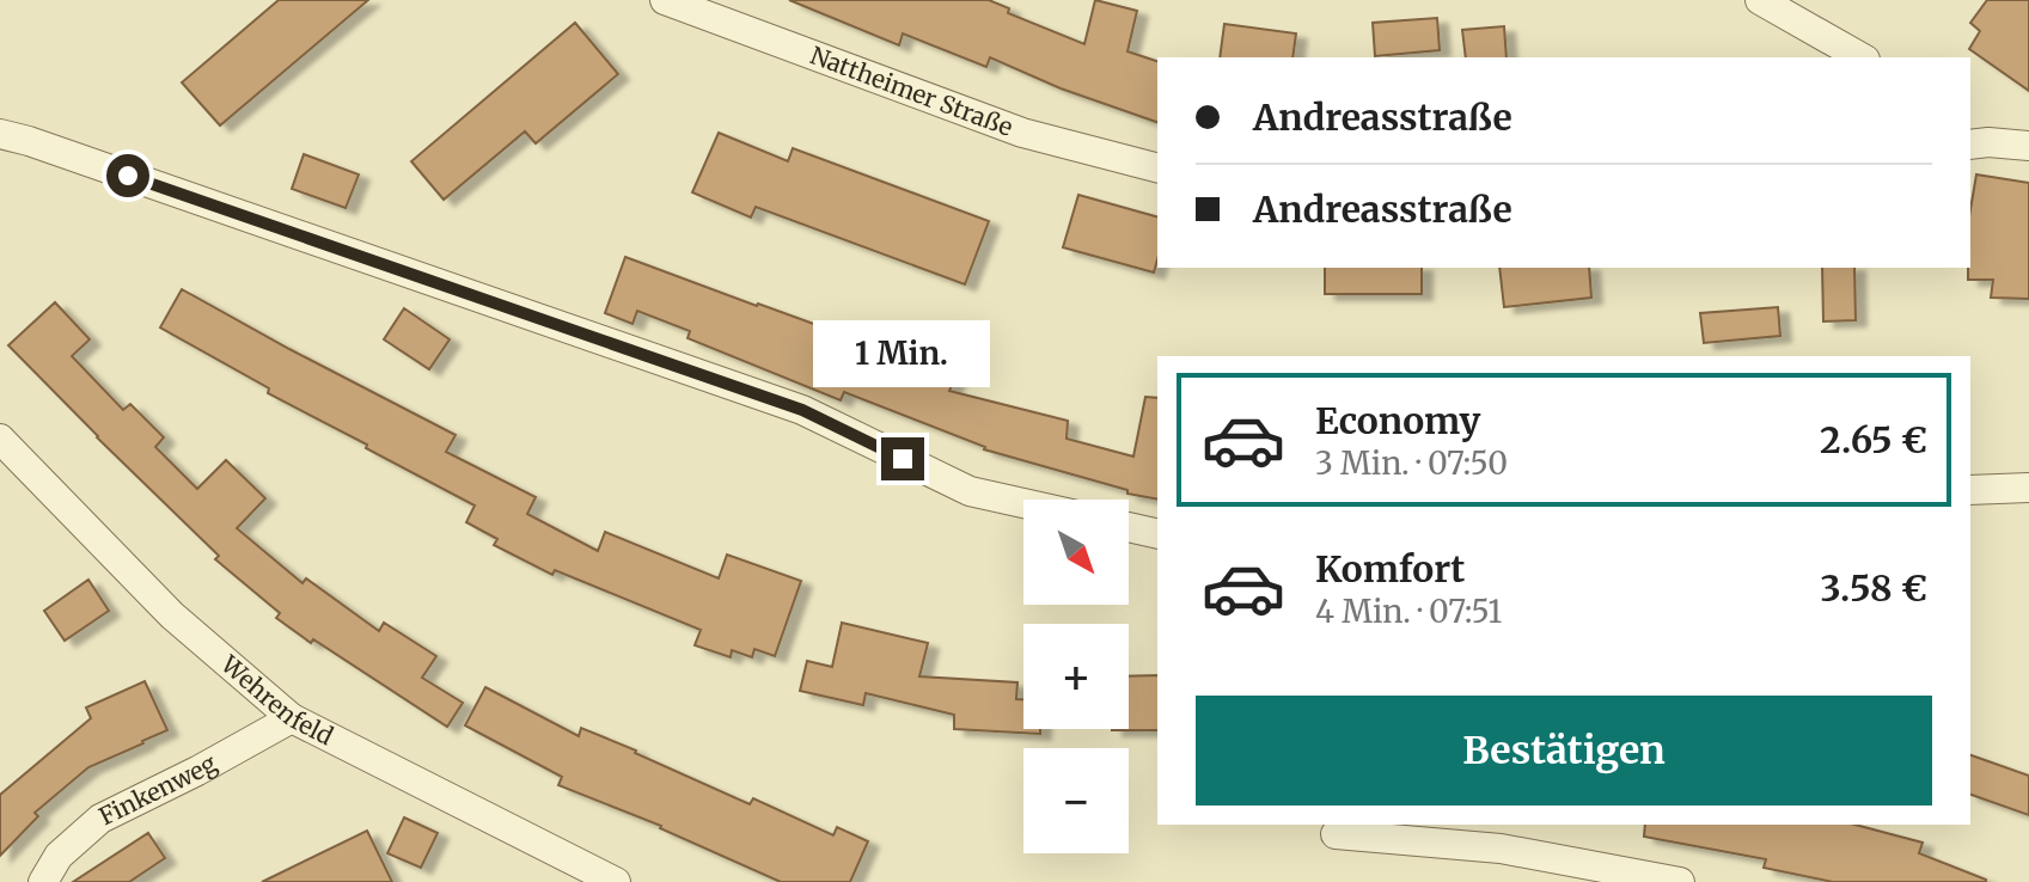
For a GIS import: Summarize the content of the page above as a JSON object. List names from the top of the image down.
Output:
{
  "streets": {
    "street": ["Nattheimer Straße", "Wehrenfeld", "Finkenweg"]
  },
  "crossings": [
    ["Wehrenfeld", "Finkenweg"]
  ],
  "north": "bottom right",
  "page": {
    "banner": ["Andreasstraße", "Andreasstraße"],
    "bubble": "1 Min.",
    "list": [
      {
        "name": "Economy",
        "note": "3 Min. · 07:50",
        "value": "2.65 €"
      },
      {
        "name": "Komfort",
        "note": "4 Min. · 07:51",
        "value": "3.58 €"
      }
    ],
    "map_buttons": ["+", "−"],
    "buttons": "Bestätigen"
  }
}
